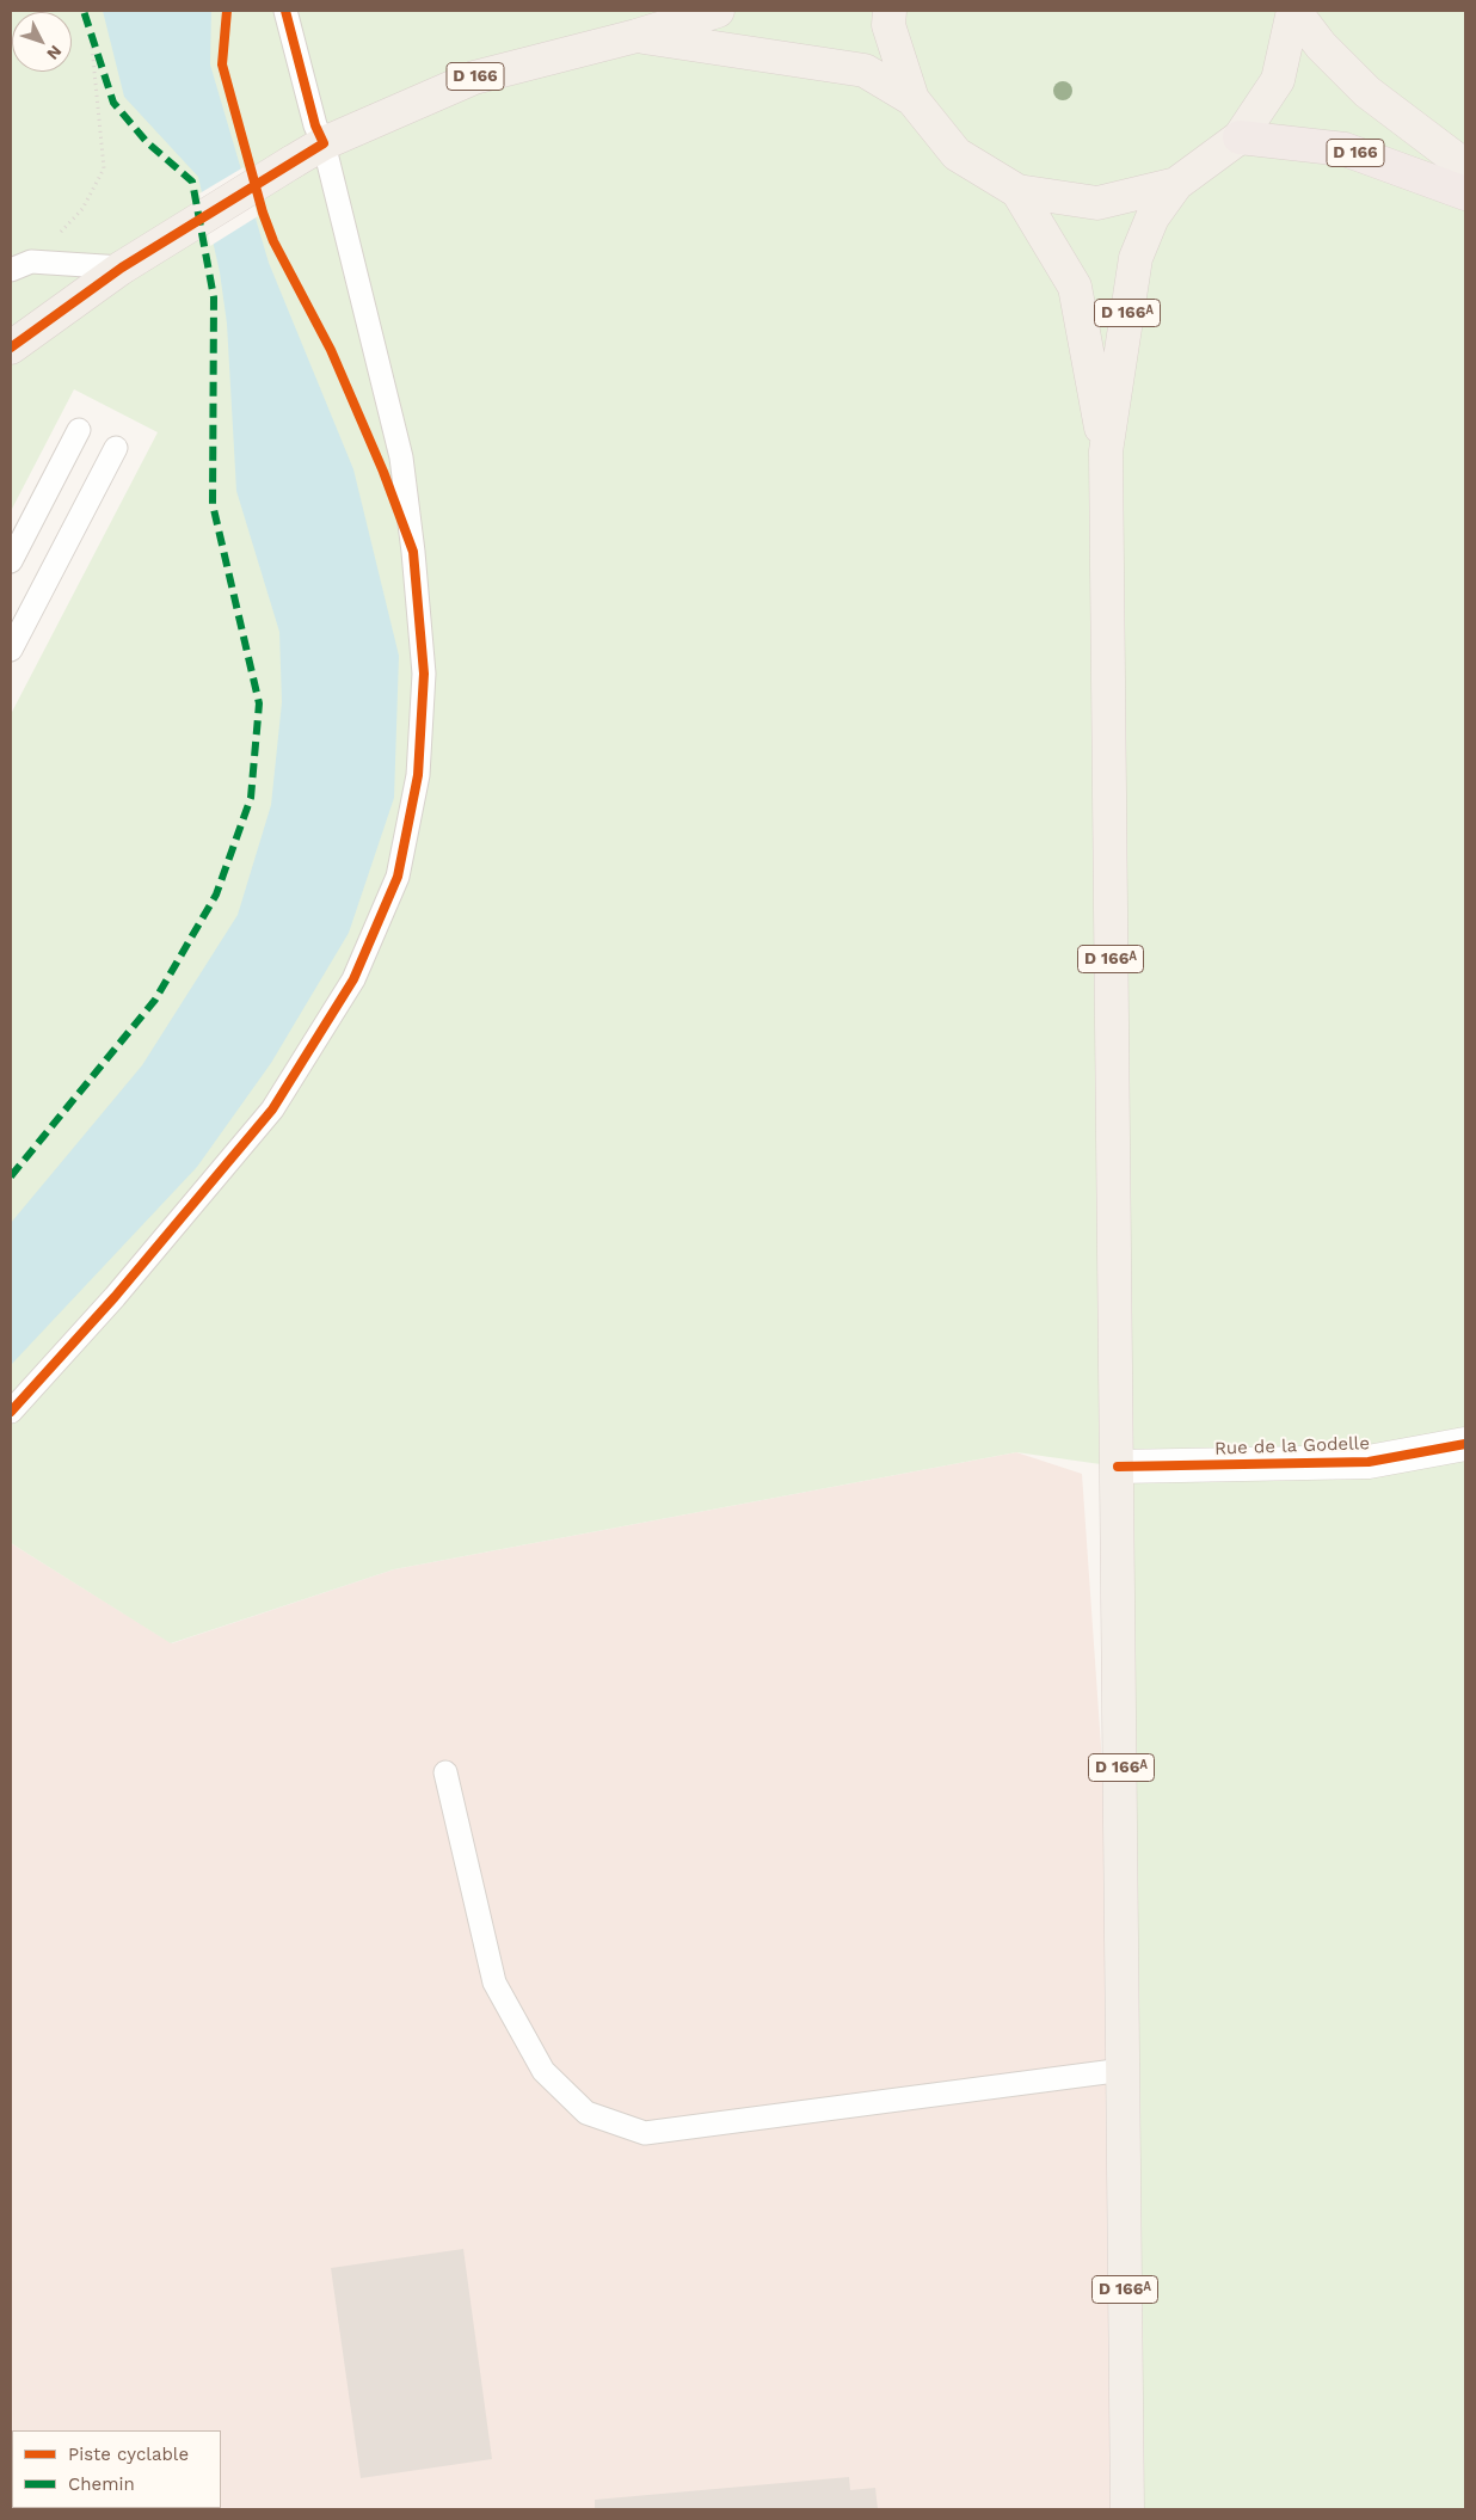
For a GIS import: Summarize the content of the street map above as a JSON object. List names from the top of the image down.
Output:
{
  "streets": {
    "highway": ["D 166"],
    "main road": ["D 166ᴬ"],
    "street": ["Rue de la Godelle"]
  },
  "crossings": [
    ["D 166ᴬ", "Rue de la Godelle"]
  ],
  "legend": ["Piste cyclable", "Chemin"],
  "north": "bottom right"
}
